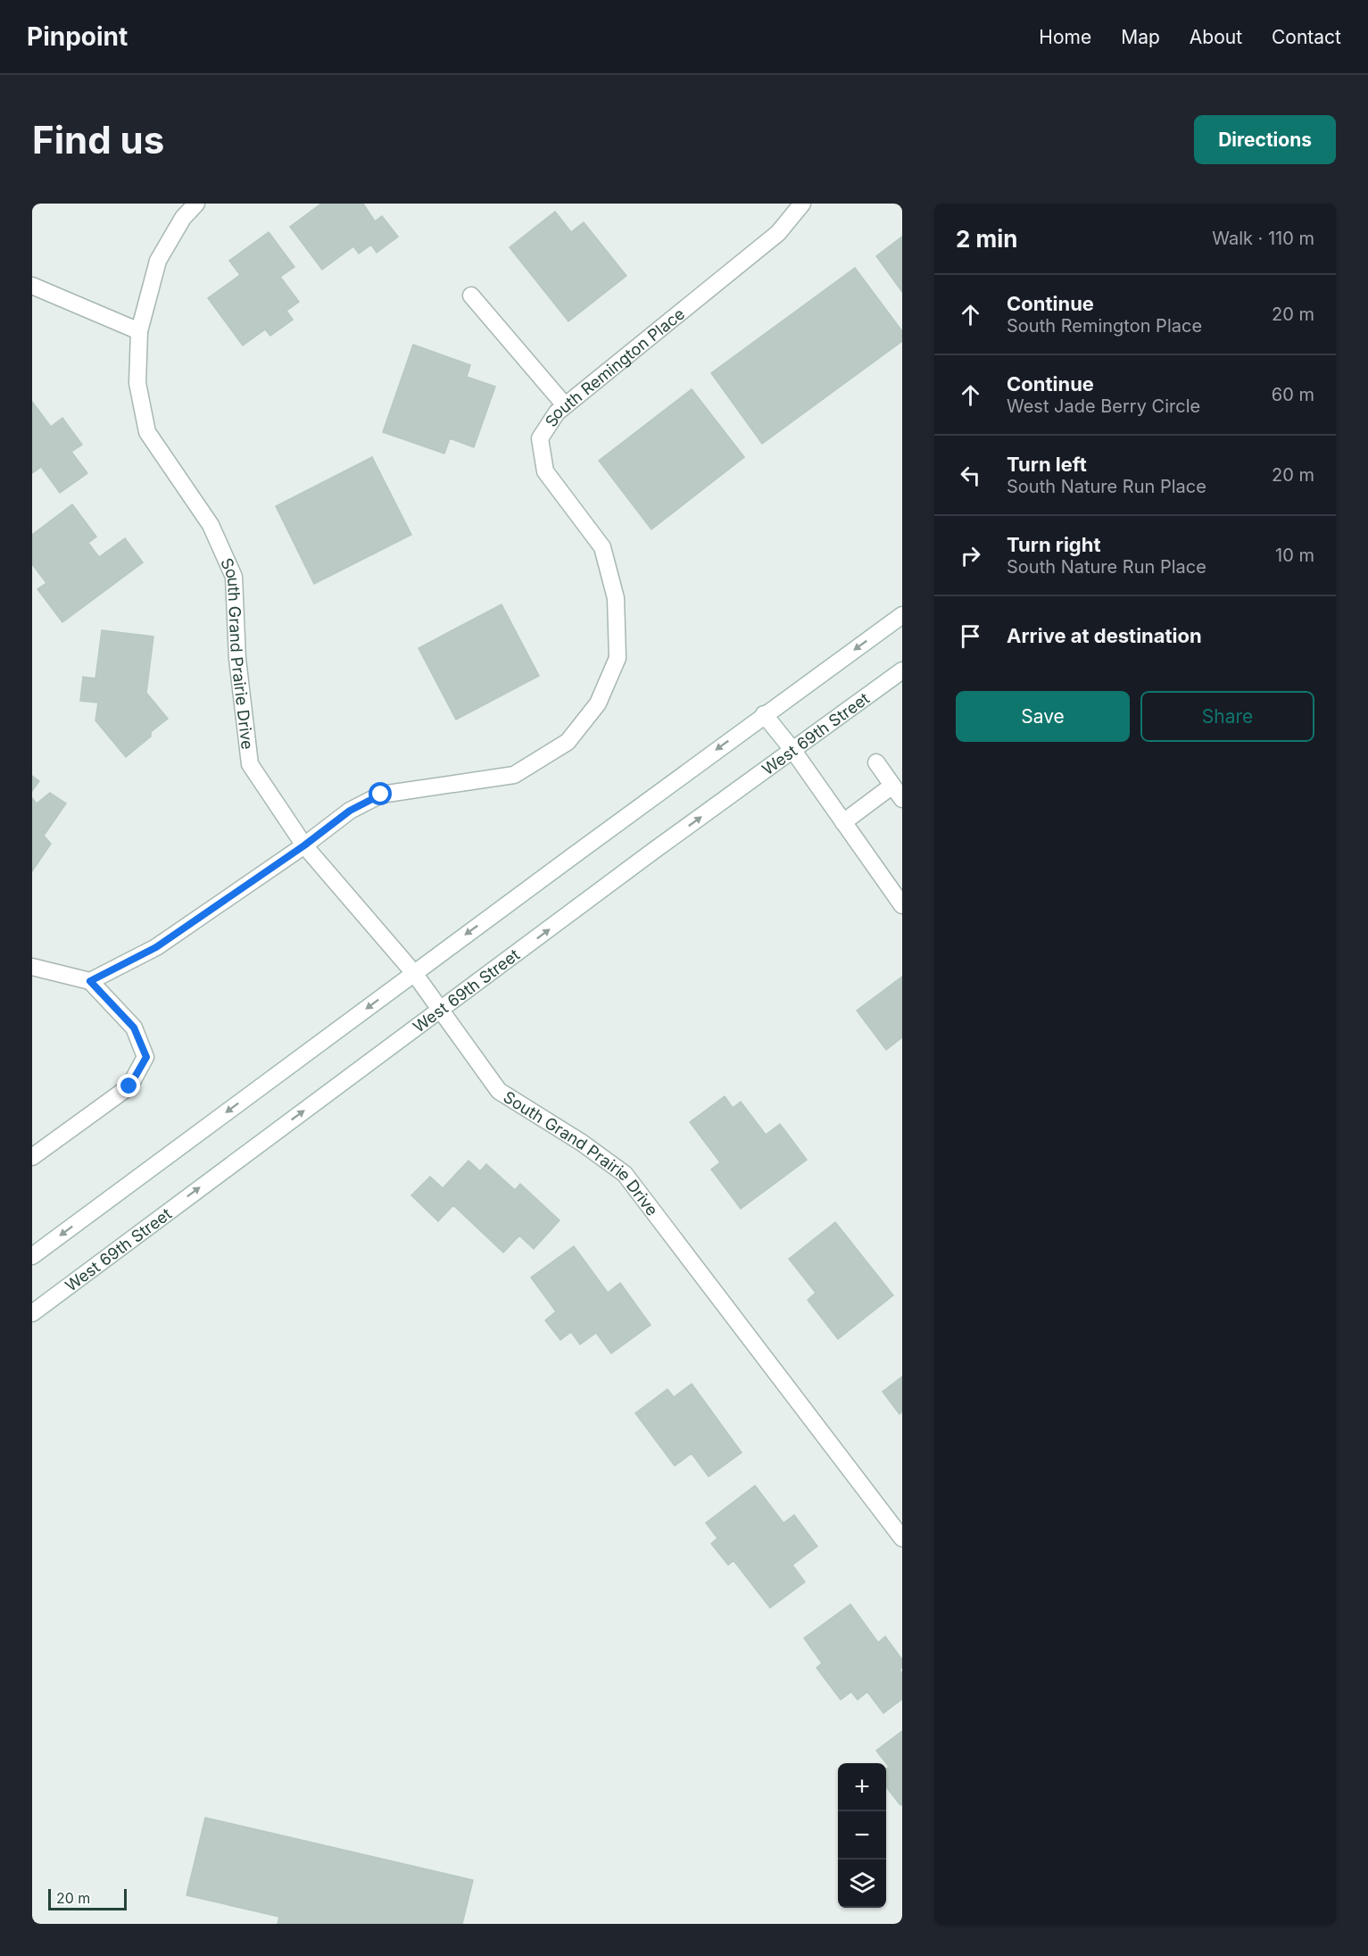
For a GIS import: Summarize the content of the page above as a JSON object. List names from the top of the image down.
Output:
{
  "streets": {
    "street": ["South Remington Place", "South Grand Prairie Drive", "West 69th Street"]
  },
  "crossings": [
    ["South Remington Place", "South Grand Prairie Drive"],
    ["South Grand Prairie Drive", "West 69th Street"]
  ],
  "scale_bar": "20 m",
  "page": {
    "header": "Pinpoint",
    "nav": [
      "Home",
      "Map",
      "About",
      "Contact"
    ],
    "buttons": [
      "Directions",
      ["Save", "Share"]
    ],
    "title": "Find us",
    "heading": ["2 min", "Walk · 110 m"],
    "list": [
      ["Continue", "South Remington Place", "20 m"],
      ["Continue", "West Jade Berry Circle", "60 m"],
      ["Turn left", "South Nature Run Place", "20 m"],
      ["Turn right", "South Nature Run Place", "10 m"],
      "Arrive at destination"
    ],
    "map_buttons": ["+", "−"],
    "scale": "20 m"
  }
}
